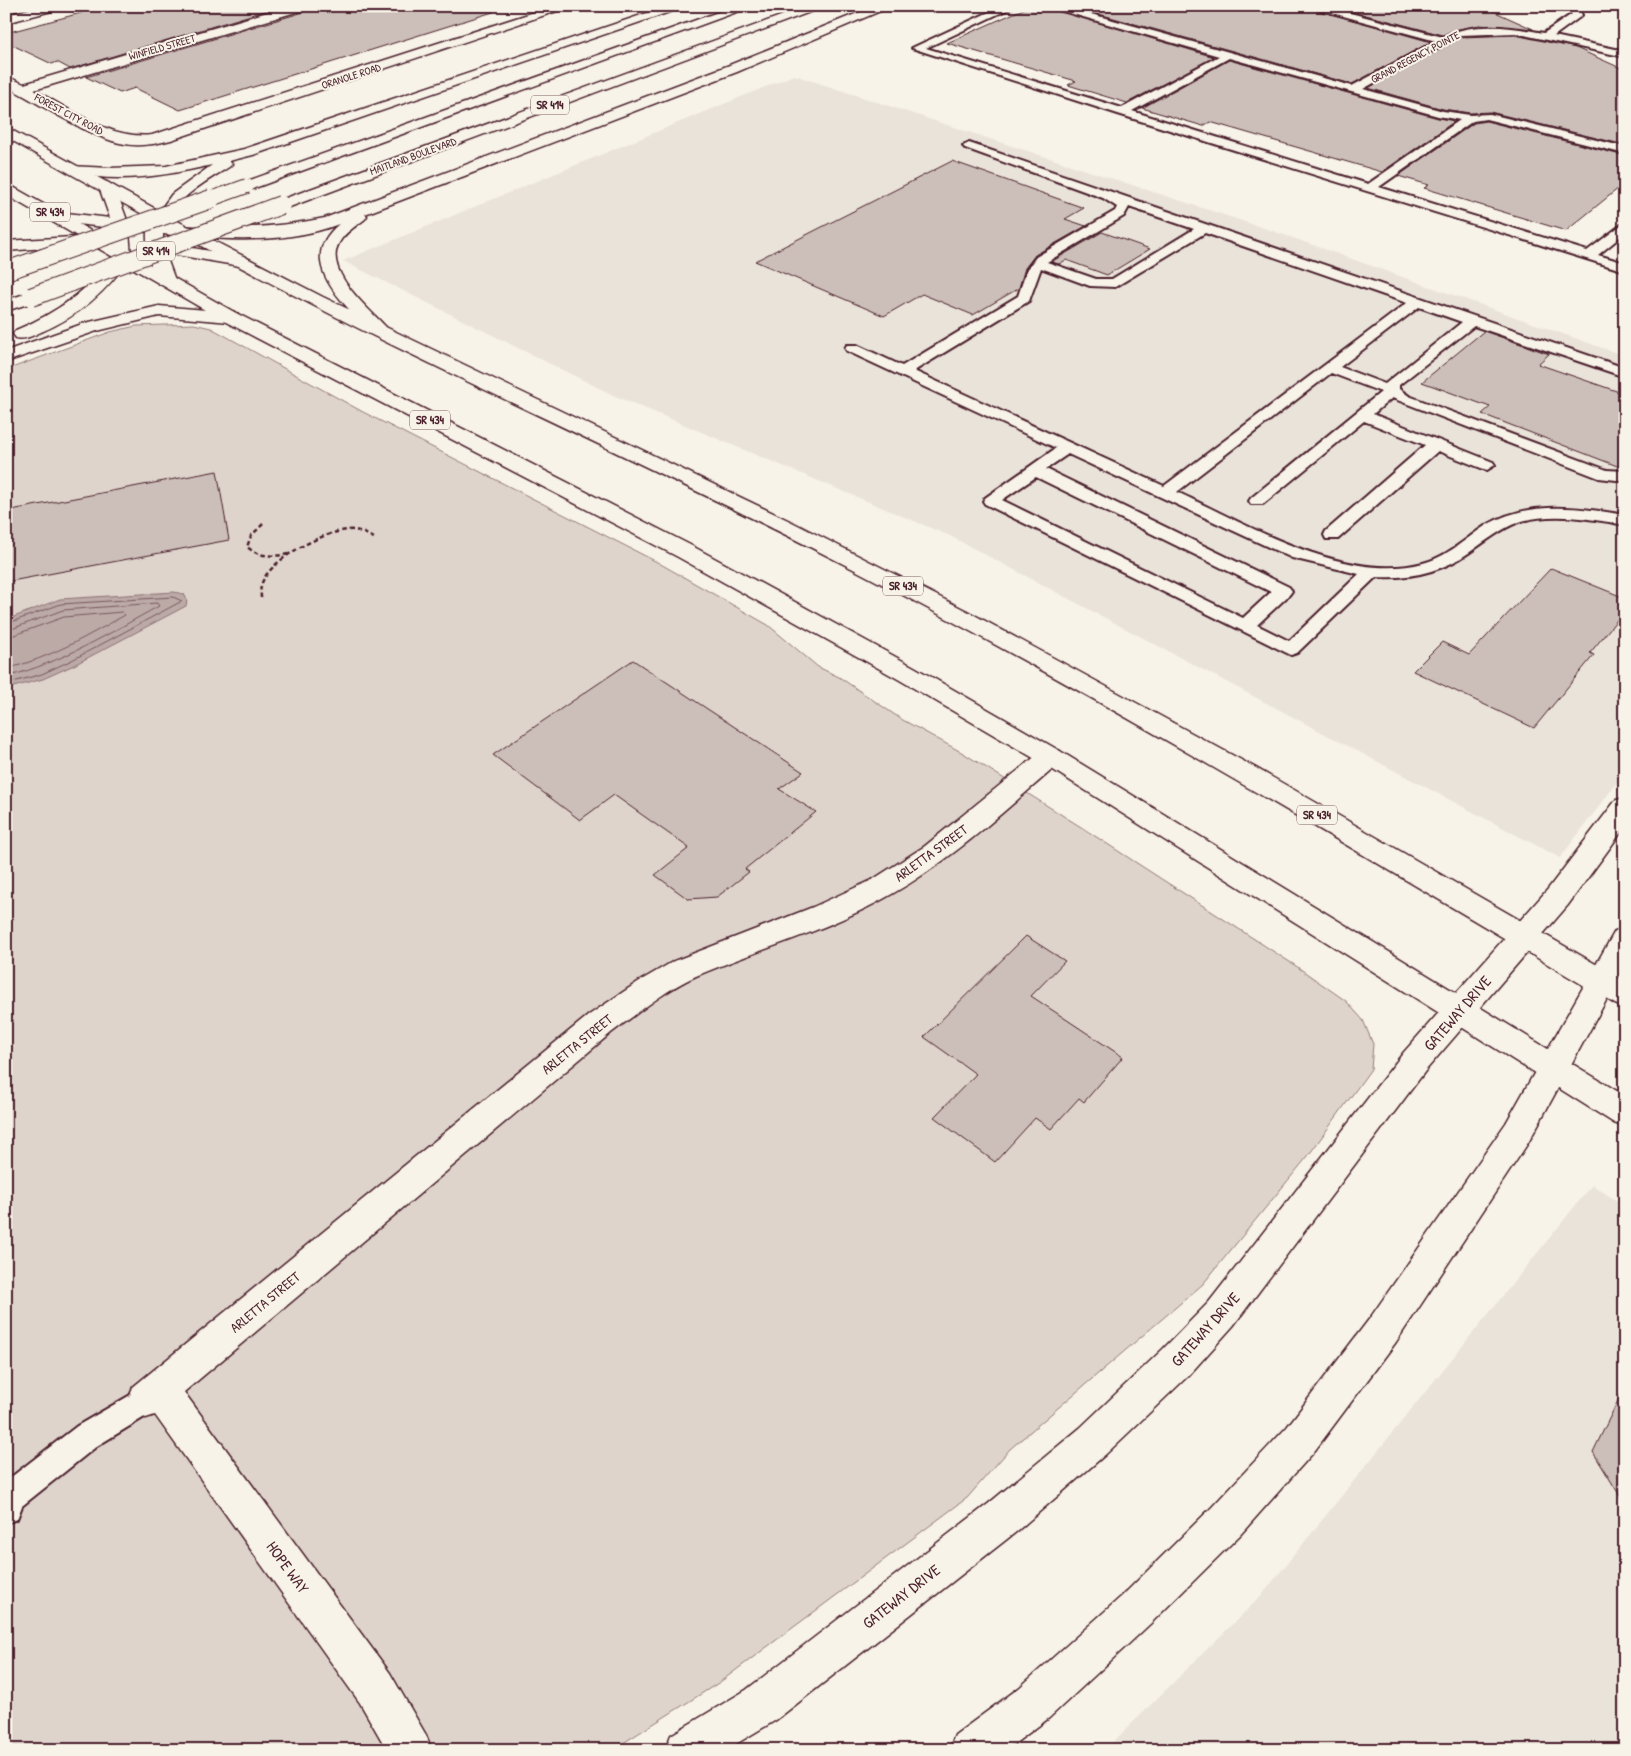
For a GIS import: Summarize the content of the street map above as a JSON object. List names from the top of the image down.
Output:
{
  "streets": {
    "main road": [
      "WINFIELD STREET",
      "ORANOLE ROAD",
      "SR 414",
      "FOREST CITY ROAD",
      "MAITLAND BOULEVARD",
      "SR 434",
      "ARLETTA STREET",
      "GATEWAY DRIVE",
      "HOPE WAY"
    ],
    "lane": ["GRAND REGENCY POINTE"]
  },
  "crossings": [
    ["WINFIELD STREET", "FOREST CITY ROAD"],
    ["ORANOLE ROAD", "FOREST CITY ROAD"],
    ["SR 434", "ARLETTA STREET"],
    ["SR 434", "GATEWAY DRIVE"],
    ["ARLETTA STREET", "HOPE WAY"]
  ]
}
